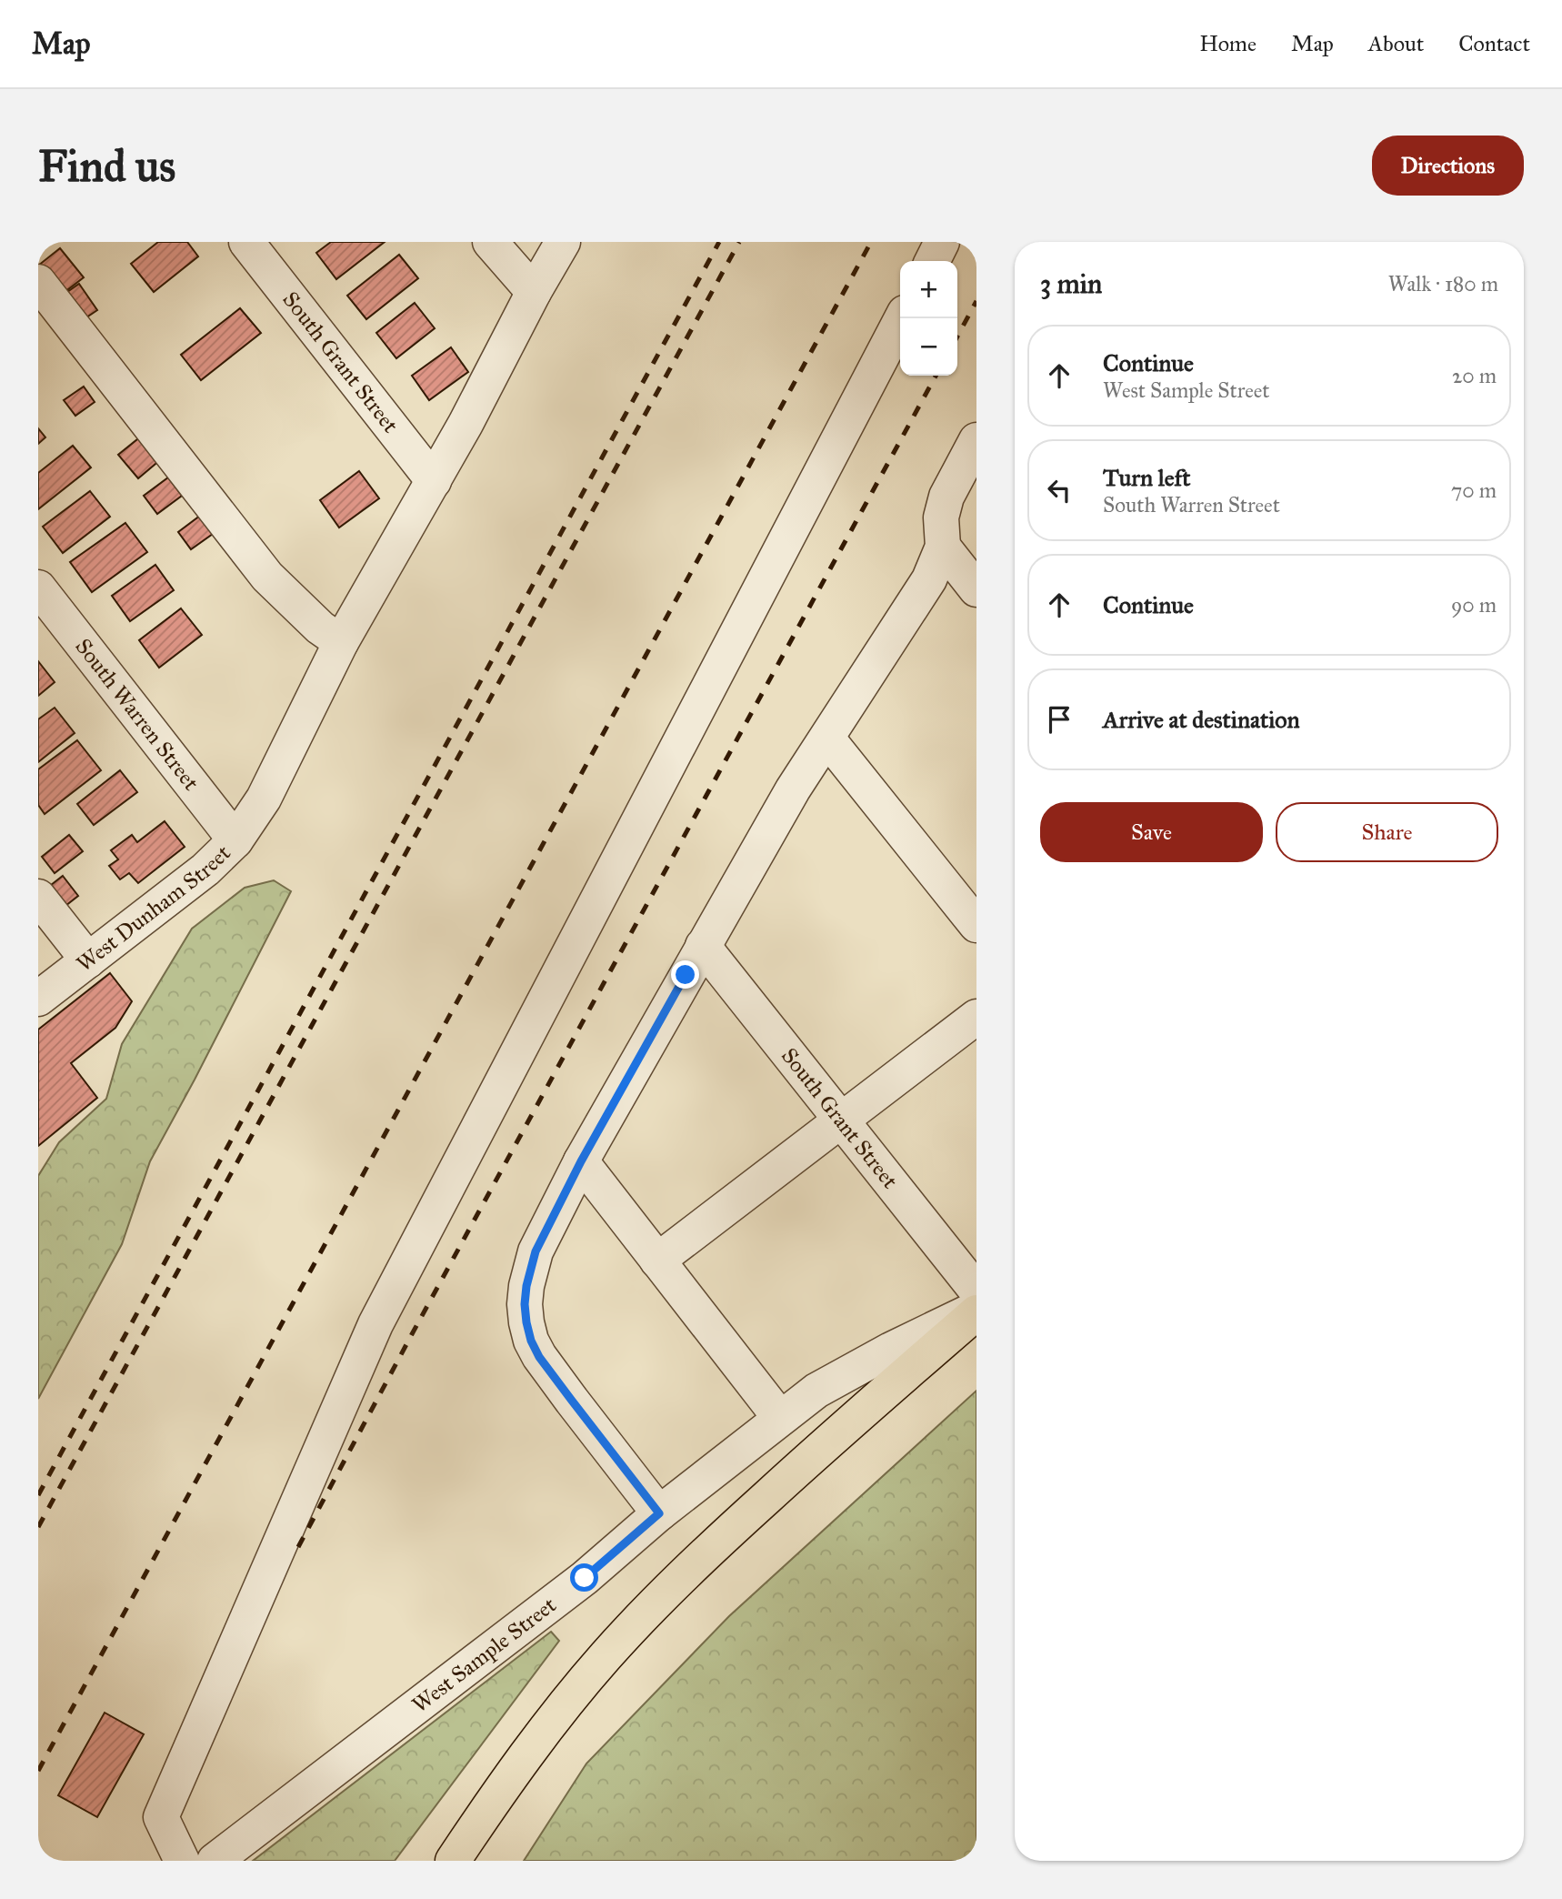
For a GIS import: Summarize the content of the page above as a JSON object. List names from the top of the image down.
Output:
{
  "streets": {
    "main road": ["West Sample Street"],
    "street": ["South Grant Street", "South Warren Street", "West Dunham Street"]
  },
  "crossings": [
    ["South Grant Street", "West Dunham Street"],
    ["South Warren Street", "West Dunham Street"]
  ],
  "page": {
    "header": "Map",
    "nav": [
      "Home",
      "Map",
      "About",
      "Contact"
    ],
    "buttons": [
      "Directions",
      ["Save", "Share"]
    ],
    "title": "Find us",
    "heading": ["3 min", "Walk · 180 m"],
    "map_buttons": ["+", "−"],
    "list": [
      ["Continue", "West Sample Street", "20 m"],
      ["Turn left", "South Warren Street", "70 m"],
      ["Continue", "90 m"],
      "Arrive at destination"
    ]
  }
}
